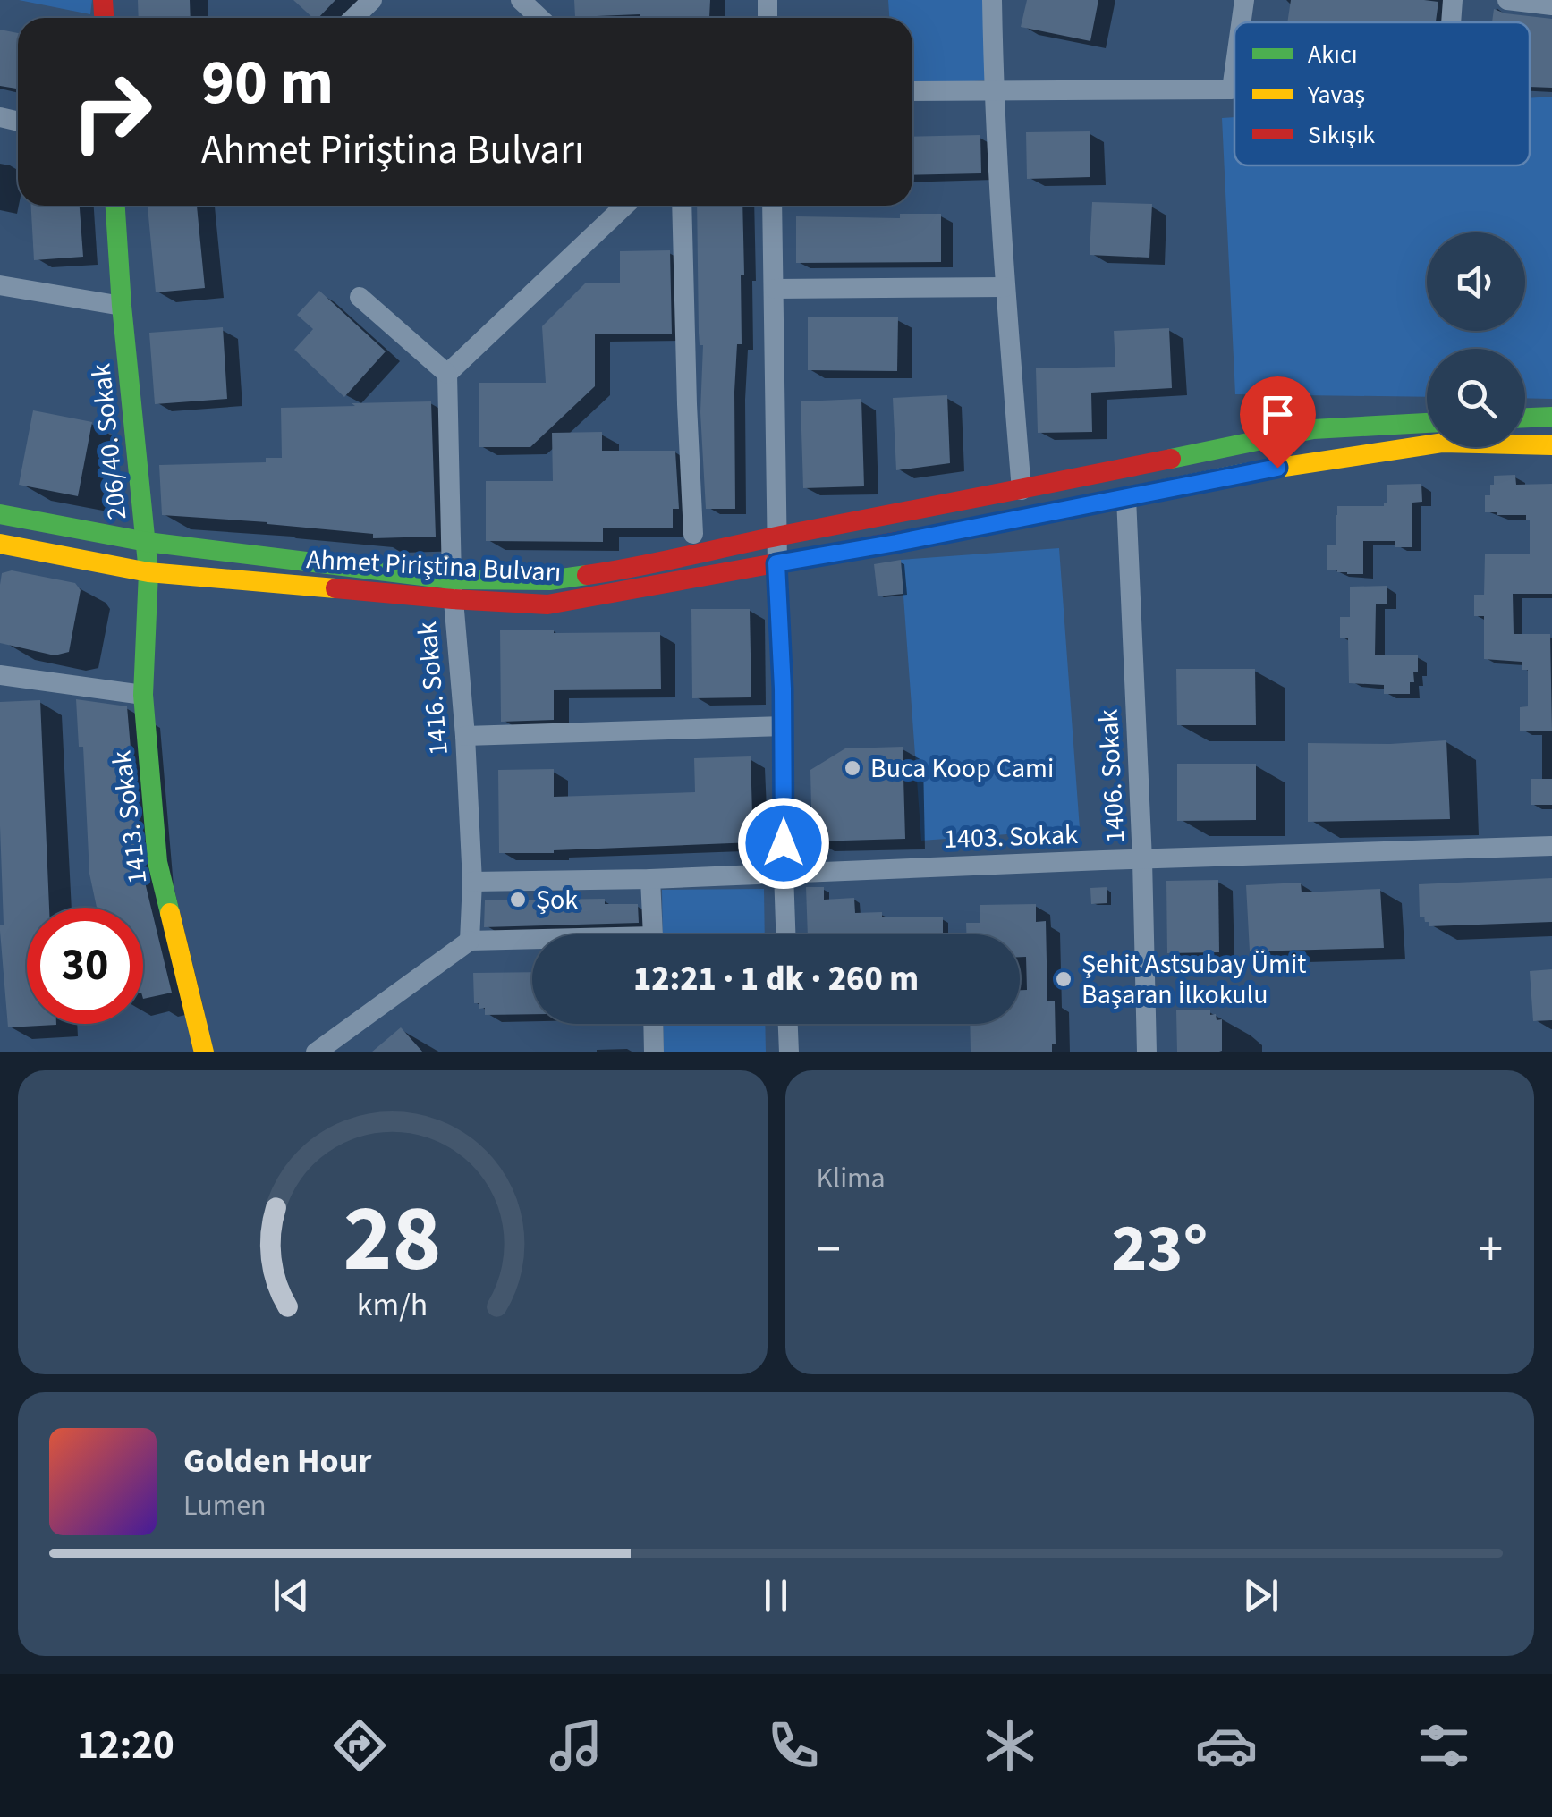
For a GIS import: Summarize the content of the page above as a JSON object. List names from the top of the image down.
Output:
{
  "streets": {
    "main road": ["206/40. Sokak", "Ahmet Piriştina Bulvarı", "1413. Sokak"],
    "street": ["1416. Sokak", "1406. Sokak", "1403. Sokak"]
  },
  "crossings": [
    ["206/40. Sokak", "Ahmet Piriştina Bulvarı"],
    ["206/40. Sokak", "1413. Sokak"],
    ["Ahmet Piriştina Bulvarı", "1416. Sokak"],
    ["Ahmet Piriştina Bulvarı", "1406. Sokak"],
    ["Ahmet Piriştina Bulvarı", "1413. Sokak"],
    ["1416. Sokak", "1403. Sokak"],
    ["1406. Sokak", "1403. Sokak"]
  ],
  "places": ["Buca Koop Cami", "Şok", "Şehit Astsubay Ümit Başaran İlkokulu"],
  "legend": ["Akıcı", "Yavaş", "Sıkışık"],
  "page": {
    "turn": ["90 m", "Ahmet Piriştina Bulvarı"],
    "limit": "30",
    "trip": "12:21 · 1 dk · 260 m",
    "tile": "Klima",
    "heat": ["−", "23°", "+"],
    "song": ["Golden Hour", "Lumen"],
    "tabs": "12:20",
    "gauge": ["28", "km/h"]
  }
}
